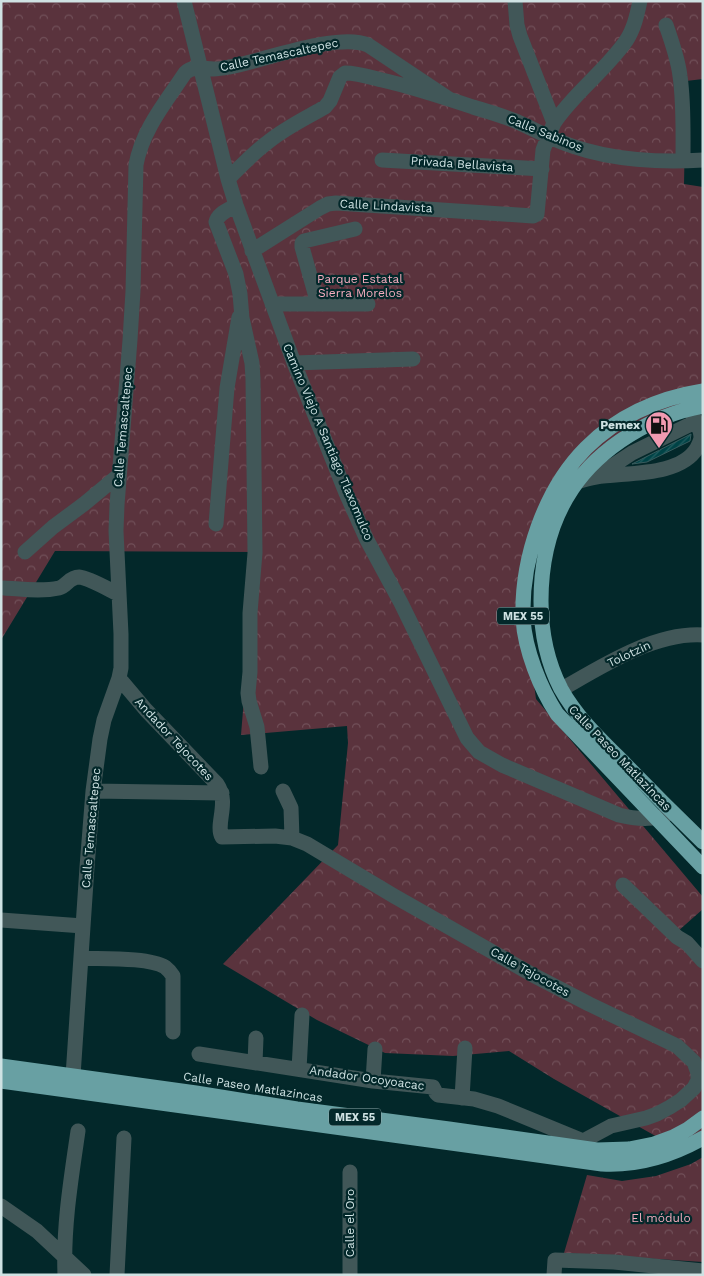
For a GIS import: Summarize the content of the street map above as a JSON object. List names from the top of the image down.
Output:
{
  "streets": {
    "highway": ["MEX 55", "Calle Paseo Matlazincas"],
    "street": [
      "Calle Temascaltepec",
      "Calle Sabinos",
      "Privada Bellavista",
      "Calle Lindavista",
      "Camino Viejo A Santiago Tlaxomulco",
      "Tolotzin",
      "Andador Tejocotes",
      "Calle Tejocotes",
      "Andador Ocoyoacac",
      "Calle el Oro"
    ]
  },
  "crossings": [
    ["Calle Temascaltepec", "Calle Sabinos"],
    ["Calle Temascaltepec", "Camino Viejo A Santiago Tlaxomulco"],
    ["Calle Temascaltepec", "Andador Tejocotes"],
    ["Calle Temascaltepec", "Calle Paseo Matlazincas"],
    ["Privada Bellavista", "Calle Lindavista"],
    ["Calle Lindavista", "Camino Viejo A Santiago Tlaxomulco"],
    ["Camino Viejo A Santiago Tlaxomulco", "Calle Paseo Matlazincas"],
    ["Tolotzin", "Calle Paseo Matlazincas"],
    ["Andador Tejocotes", "Calle Tejocotes"],
    ["Calle Paseo Matlazincas", "Calle Tejocotes"],
    ["Calle Paseo Matlazincas", "Andador Ocoyoacac"],
    ["Calle Tejocotes", "Andador Ocoyoacac"]
  ],
  "parks": ["Parque Estatal Sierra Morelos", "El módulo"],
  "places": {
    "fuel station": ["Pemex"]
  }
}
